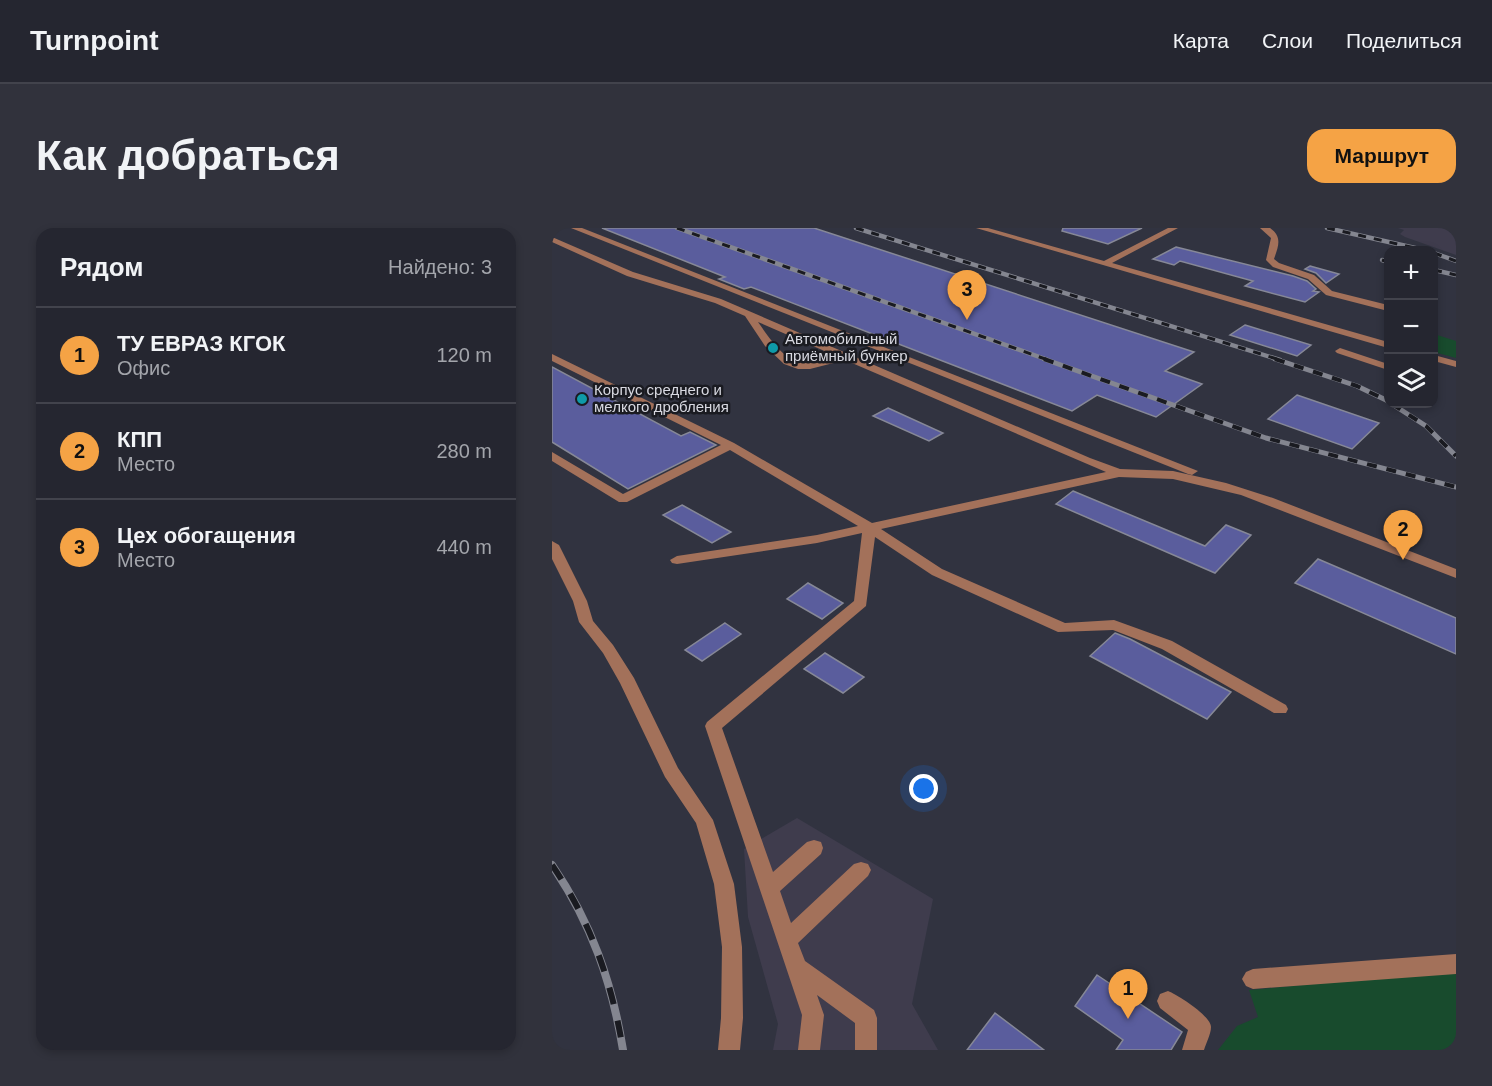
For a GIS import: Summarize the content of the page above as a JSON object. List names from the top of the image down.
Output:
{
  "places": ["Автомобильный приёмный бункер", "Корпус среднего и мелкого дробления"],
  "page": {
    "header": "Turnpoint",
    "nav": ["Карта", "Слои", "Поделиться"],
    "buttons": "Маршрут",
    "title": "Как добраться",
    "heading": ["Рядом", "Найдено: 3"],
    "map_buttons": ["+", "−"],
    "pins": ["3", "2", "1"],
    "list": [
      {
        "mark": "1",
        "name": "ТУ ЕВРАЗ КГОК",
        "note": "Офис",
        "value": "120 m"
      },
      {
        "mark": "2",
        "name": "КПП",
        "note": "Место",
        "value": "280 m"
      },
      {
        "mark": "3",
        "name": "Цех обогащения",
        "note": "Место",
        "value": "440 m"
      }
    ]
  }
}
